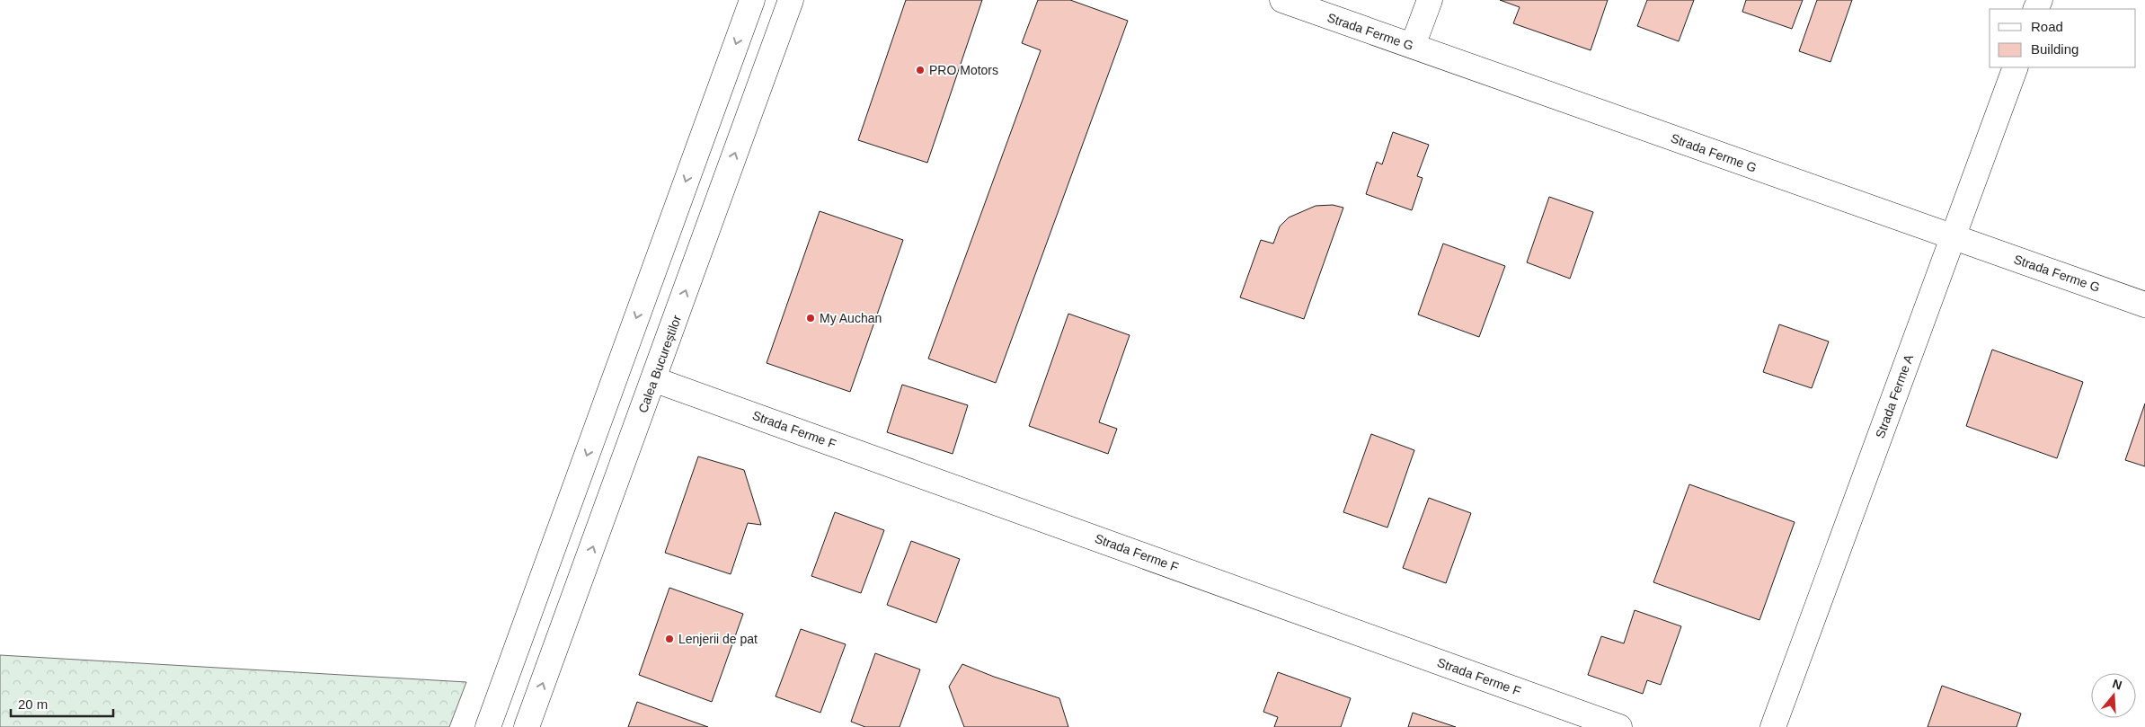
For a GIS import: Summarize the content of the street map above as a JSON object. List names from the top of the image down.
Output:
{
  "streets": {
    "main road": [
      "Strada Ferme G",
      "Calea Bucureștilor",
      "Strada Ferme A",
      "Strada Ferme F"
    ]
  },
  "crossings": [
    ["Strada Ferme G", "Strada Ferme A"],
    ["Calea Bucureștilor", "Strada Ferme F"]
  ],
  "places": ["PRO Motors", "My Auchan", "Lenjerii de pat"],
  "legend": ["Road", "Building"],
  "scale_bar": "20 m",
  "north": "top"
}
